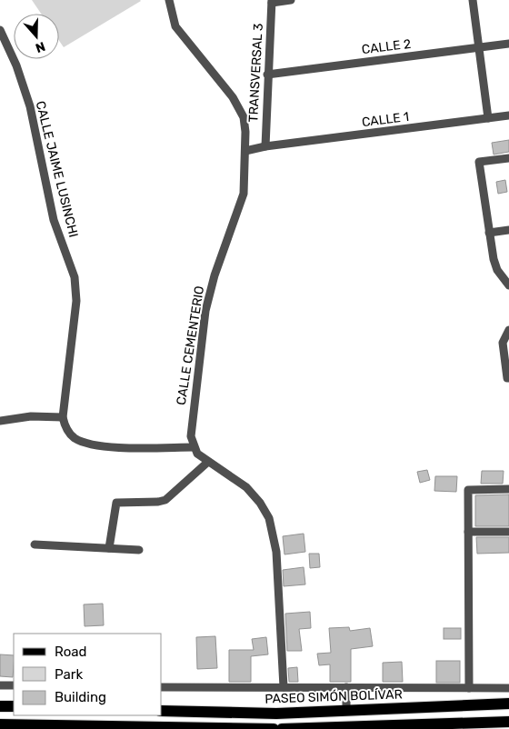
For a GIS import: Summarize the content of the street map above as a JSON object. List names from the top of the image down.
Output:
{
  "streets": {
    "main road": ["PASEO SIMÓN BOLÍVAR"],
    "street": [
      "CALLE 2",
      "TRANSVERSAL 3",
      "CALLE 1",
      "CALLE JAIME LUSINCHI",
      "CALLE CEMENTERIO"
    ]
  },
  "crossings": [
    ["CALLE 2", "TRANSVERSAL 3"],
    ["TRANSVERSAL 3", "CALLE 1"],
    ["CALLE 1", "CALLE CEMENTERIO"]
  ],
  "legend": ["Road", "Park", "Building"],
  "north": "bottom"
}
